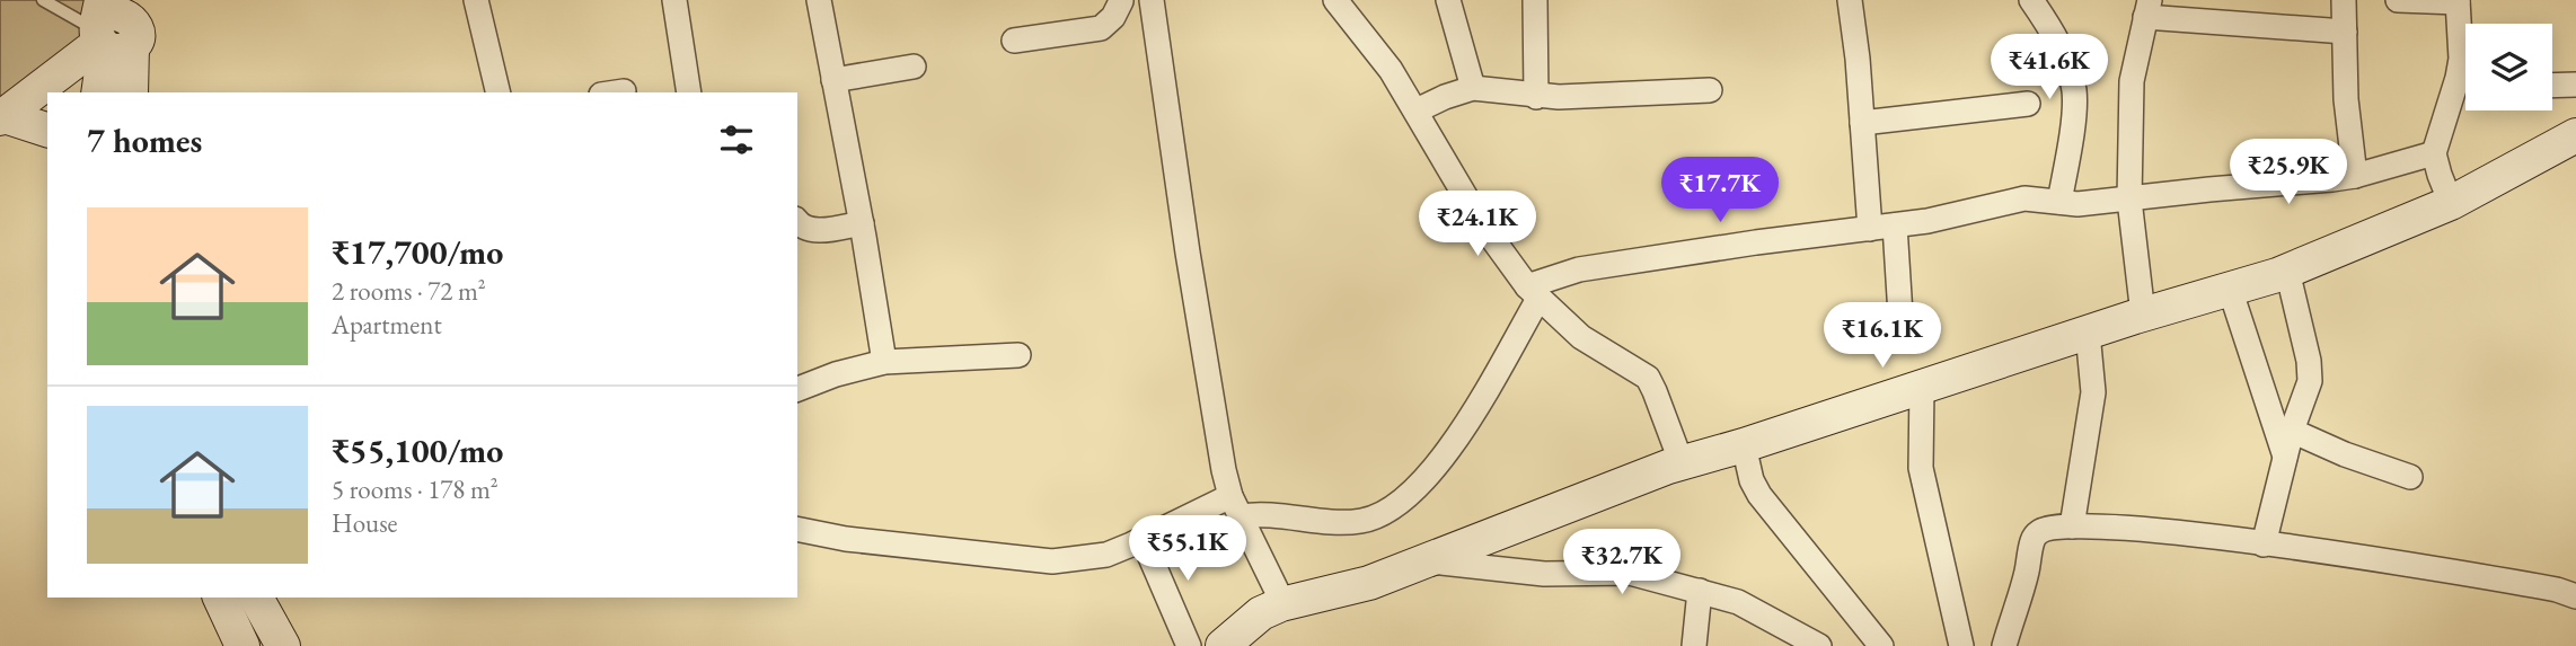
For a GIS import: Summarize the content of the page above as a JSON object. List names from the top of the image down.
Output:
{
  "page": {
    "price": [
      "₹41.6K",
      "₹25.9K",
      "₹17.7K",
      "₹24.1K",
      "₹16.1K",
      "₹55.1K",
      "₹32.7K"
    ],
    "heading": "7 homes",
    "list": [
      {
        "name": "₹17,700/mo",
        "note": "2 rooms · 72 m² · Apartment"
      },
      {
        "name": "₹55,100/mo",
        "note": "5 rooms · 178 m² · House"
      }
    ]
  }
}
